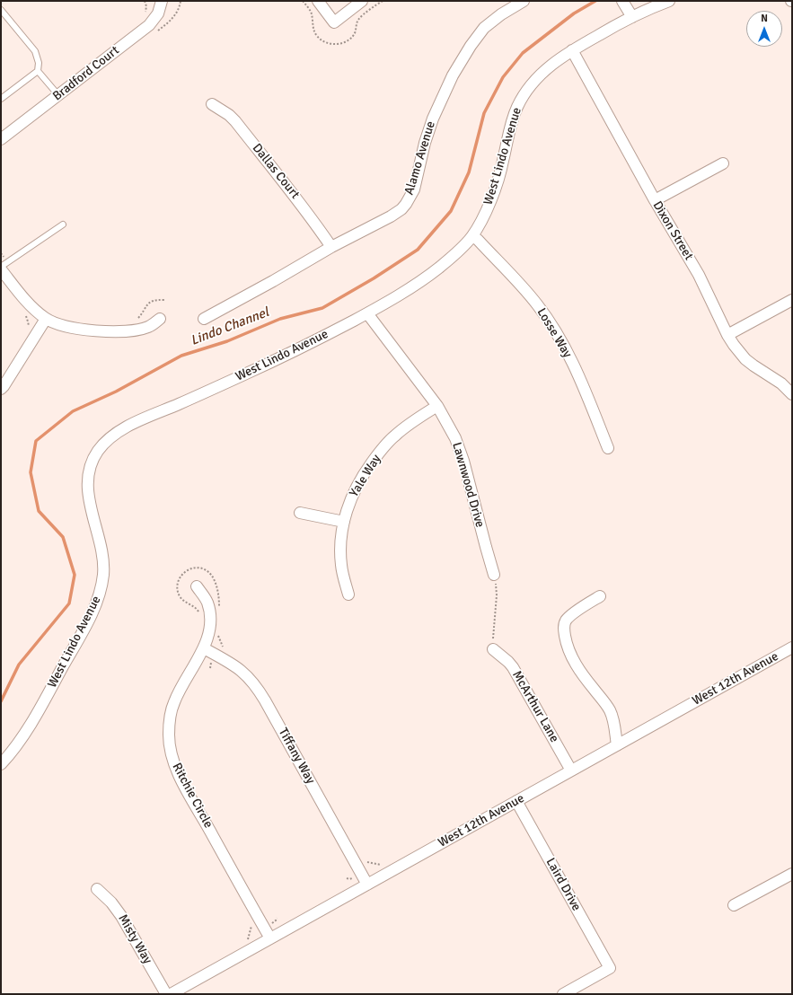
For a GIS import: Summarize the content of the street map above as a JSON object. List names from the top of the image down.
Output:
{
  "streets": {
    "street": [
      "Bradford Court",
      "West Lindo Avenue",
      "Alamo Avenue",
      "Dallas Court",
      "Dixon Street",
      "Losse Way",
      "Yale Way",
      "Lawnwood Drive",
      "West 12th Avenue",
      "McArthur Lane",
      "Tiffany Way",
      "Ritchie Circle",
      "Laird Drive",
      "Misty Way"
    ]
  },
  "crossings": [
    ["West Lindo Avenue", "Dixon Street"],
    ["West Lindo Avenue", "Losse Way"],
    ["West Lindo Avenue", "Lawnwood Drive"],
    ["Alamo Avenue", "Dallas Court"],
    ["Yale Way", "Lawnwood Drive"],
    ["West 12th Avenue", "McArthur Lane"],
    ["West 12th Avenue", "Tiffany Way"],
    ["West 12th Avenue", "Ritchie Circle"],
    ["West 12th Avenue", "Laird Drive"],
    ["Tiffany Way", "Ritchie Circle"]
  ],
  "water": ["Lindo Channel"],
  "north": "top"
}
